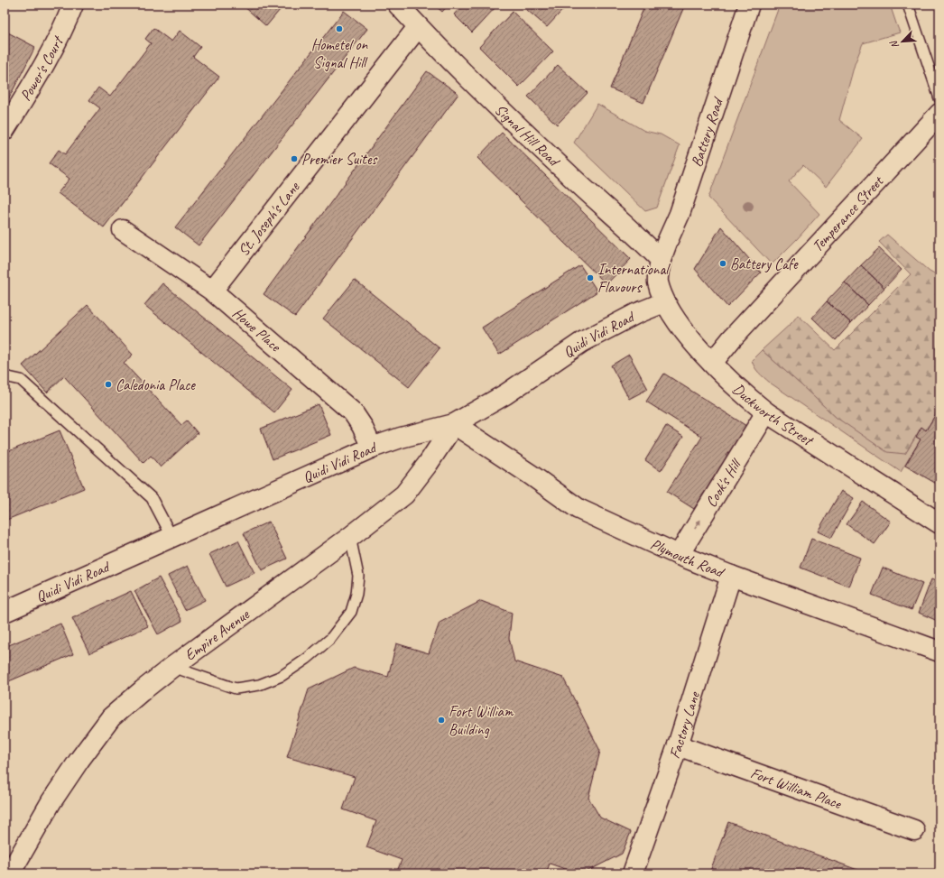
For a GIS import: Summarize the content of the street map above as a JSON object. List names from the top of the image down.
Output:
{
  "streets": {
    "street": [
      "Power's Court",
      "Battery Road",
      "Signal Hill Road",
      "Temperance Street",
      "St. Joseph's Lane",
      "Howe Place",
      "Quidi Vidi Road",
      "Duckworth Street",
      "Cook's Hill",
      "Plymouth Road",
      "Empire Avenue",
      "Factory Lane",
      "Fort William Place"
    ]
  },
  "crossings": [
    ["Battery Road", "Signal Hill Road"],
    ["Battery Road", "Duckworth Street"],
    ["Signal Hill Road", "St. Joseph's Lane"],
    ["Signal Hill Road", "Duckworth Street"],
    ["Temperance Street", "Duckworth Street"],
    ["St. Joseph's Lane", "Howe Place"],
    ["Howe Place", "Quidi Vidi Road"],
    ["Quidi Vidi Road", "Duckworth Street"],
    ["Quidi Vidi Road", "Plymouth Road"],
    ["Quidi Vidi Road", "Empire Avenue"],
    ["Duckworth Street", "Cook's Hill"],
    ["Cook's Hill", "Plymouth Road"],
    ["Plymouth Road", "Empire Avenue"],
    ["Plymouth Road", "Factory Lane"],
    ["Factory Lane", "Fort William Place"]
  ],
  "one_way": ["Cook's Hill"],
  "places": [
    "Hometel on Signal Hill",
    "Premier Suites",
    "Battery Cafe",
    "International Flavours",
    "Caledonia Place",
    "Fort William Building"
  ],
  "north": "bottom left"
}
